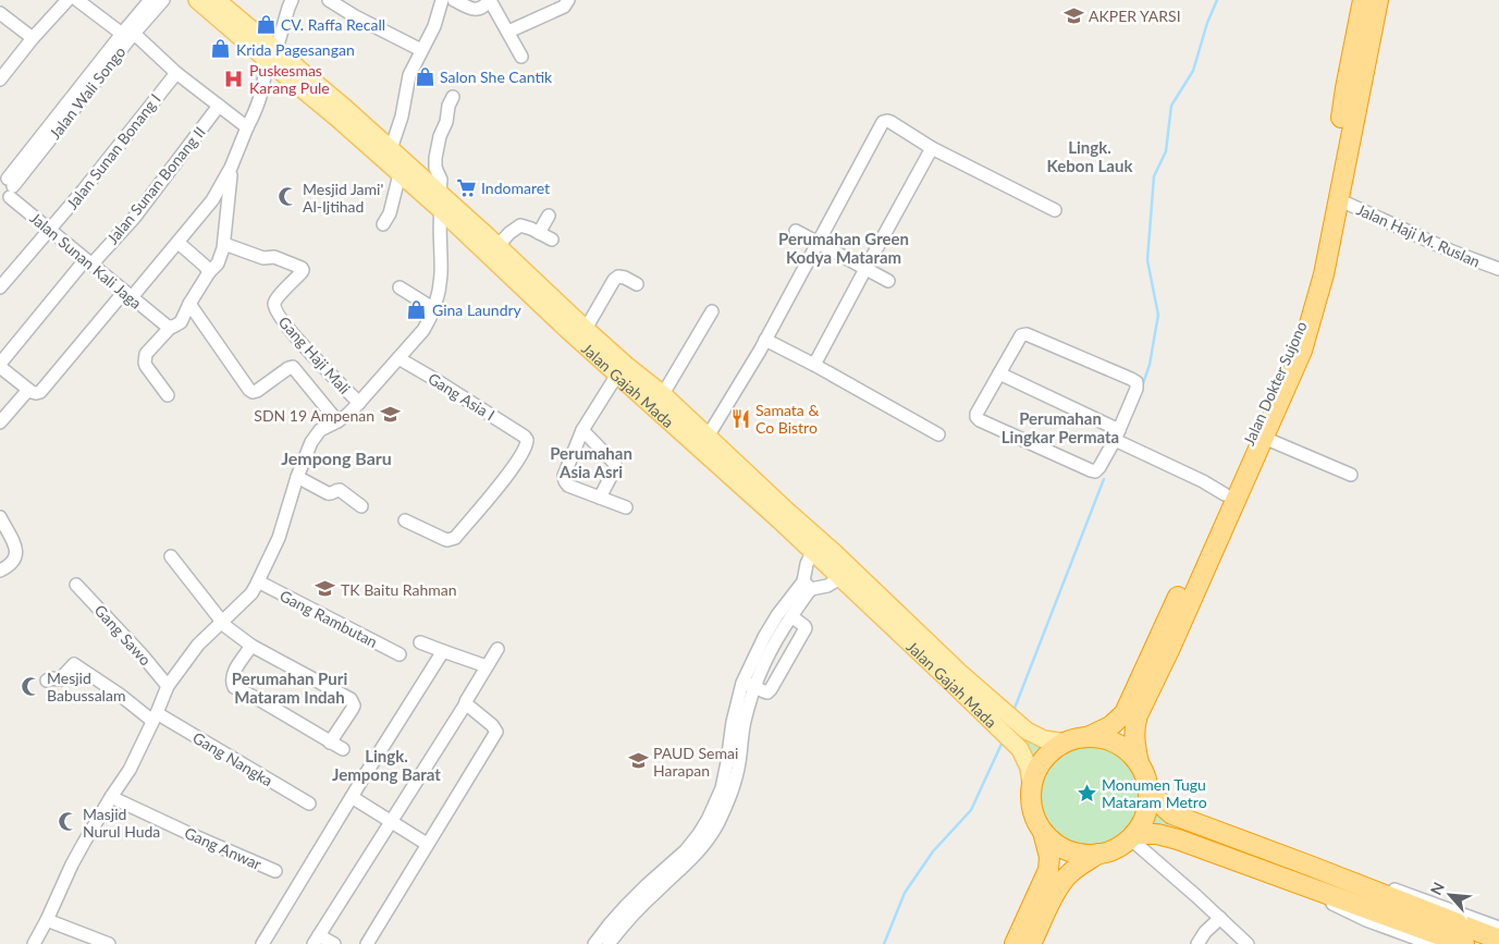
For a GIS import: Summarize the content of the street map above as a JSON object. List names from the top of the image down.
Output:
{
  "streets": {
    "highway": ["Jalan Dokter Sujono"],
    "main road": ["Jalan Gajah Mada"],
    "street": [
      "Jalan Wali Songo",
      "Jalan Sunan Bonang I",
      "Jalan Sunan Bonang II",
      "Jalan Haji M. Ruslan",
      "Jalan Sunan Kali Jaga",
      "Gang Haji Mali",
      "Gang Asia I",
      "Gang Rambutan",
      "Gang Sawo",
      "Gang Nangka",
      "Gang Anwar"
    ]
  },
  "crossings": [
    ["Jalan Wali Songo", "Jalan Sunan Kali Jaga"],
    ["Jalan Sunan Bonang I", "Jalan Sunan Kali Jaga"],
    ["Jalan Sunan Bonang II", "Jalan Sunan Kali Jaga"],
    ["Jalan Dokter Sujono", "Jalan Gajah Mada"]
  ],
  "districts": [
    "Lingk. Kebon Lauk",
    "Perumahan Green Kodya Mataram",
    "Perumahan Lingkar Permata",
    "Perumahan Asia Asri",
    "Jempong Baru",
    "Perumahan Puri Mataram Indah",
    "Lingk. Jempong Barat"
  ],
  "places": {
    "school or university": [
      "AKPER YARSI",
      "SDN 19 Ampenan",
      "TK Baitu Rahman",
      "PAUD Semai Harapan"
    ],
    "shop": [
      "CV. Raffa Recall",
      "Krida Pagesangan",
      "Salon She Cantik",
      "Gina Laundry"
    ],
    "hospital": ["Puskesmas Karang Pule"],
    "supermarket": ["Indomaret"],
    "mosque": ["Mesjid Jami' Al-Ijtihad", "Mesjid Babussalam", "Masjid Nurul Huda"],
    "restaurant": ["Samata & Co Bistro"],
    "place": ["Monumen Tugu Mataram Metro"]
  },
  "north": "top left"
}
